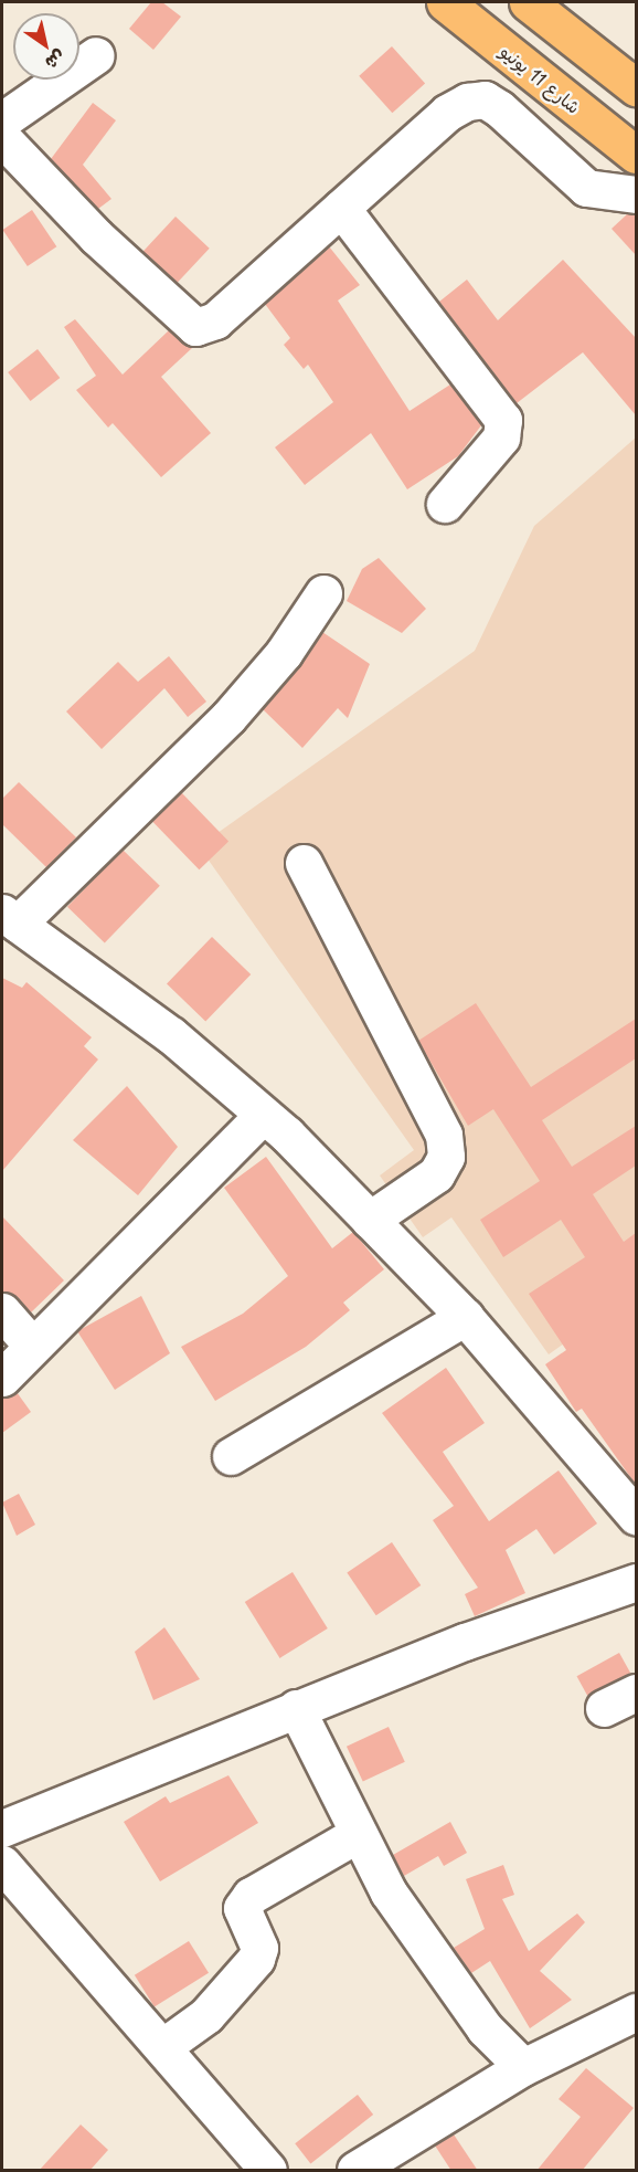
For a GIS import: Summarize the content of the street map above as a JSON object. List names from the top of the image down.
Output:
{
  "streets": {
    "highway": ["شارع 11 يونيو"]
  },
  "north": "bottom right"
}
